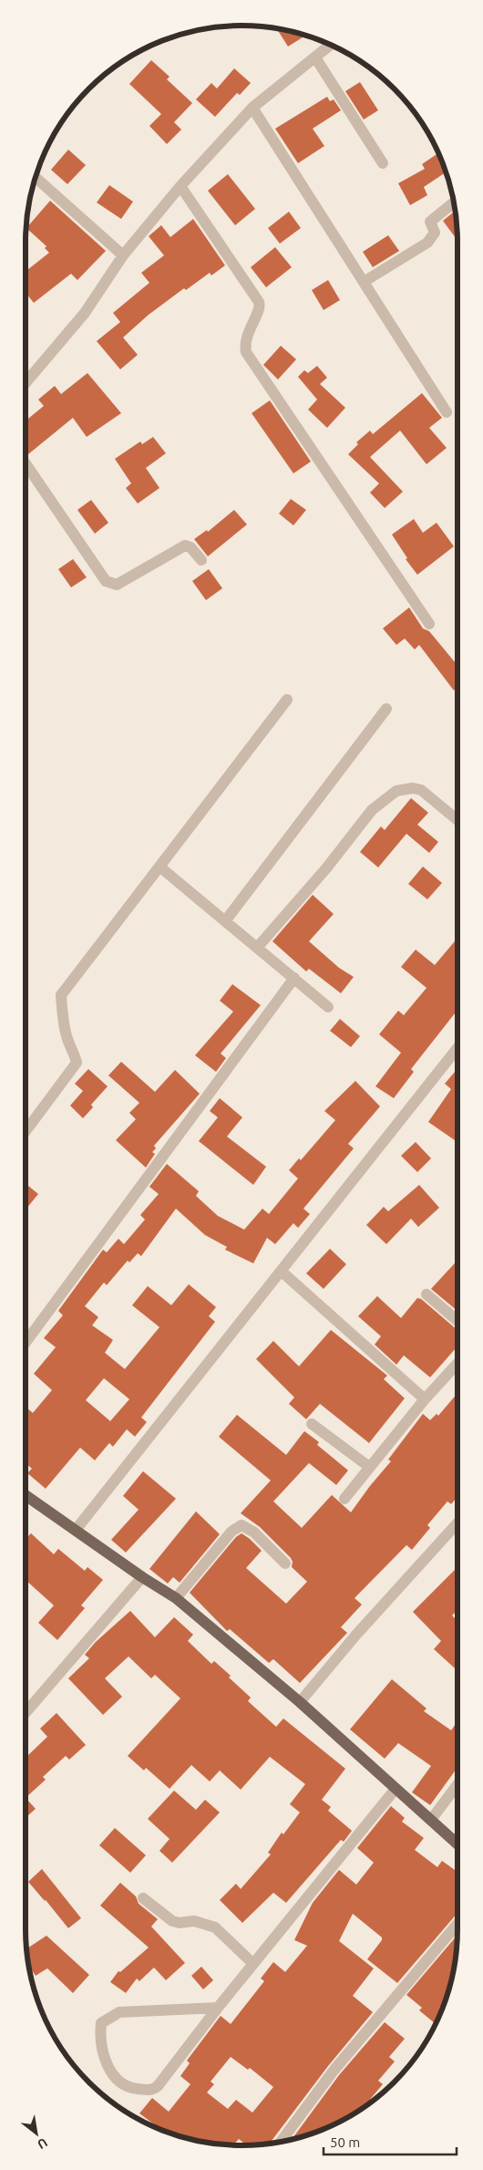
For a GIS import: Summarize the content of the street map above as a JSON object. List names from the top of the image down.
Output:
{
  "scale_bar": "50 m",
  "north": "bottom right"
}
